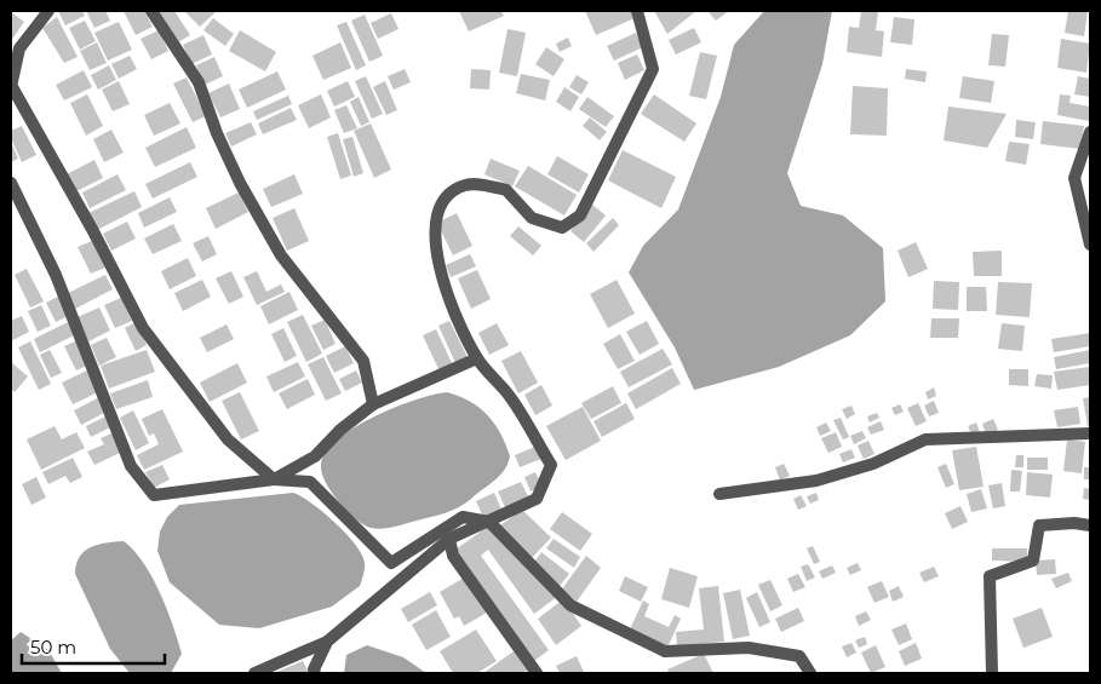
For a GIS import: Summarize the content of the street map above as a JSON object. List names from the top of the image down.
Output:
{
  "scale_bar": "50 m"
}
